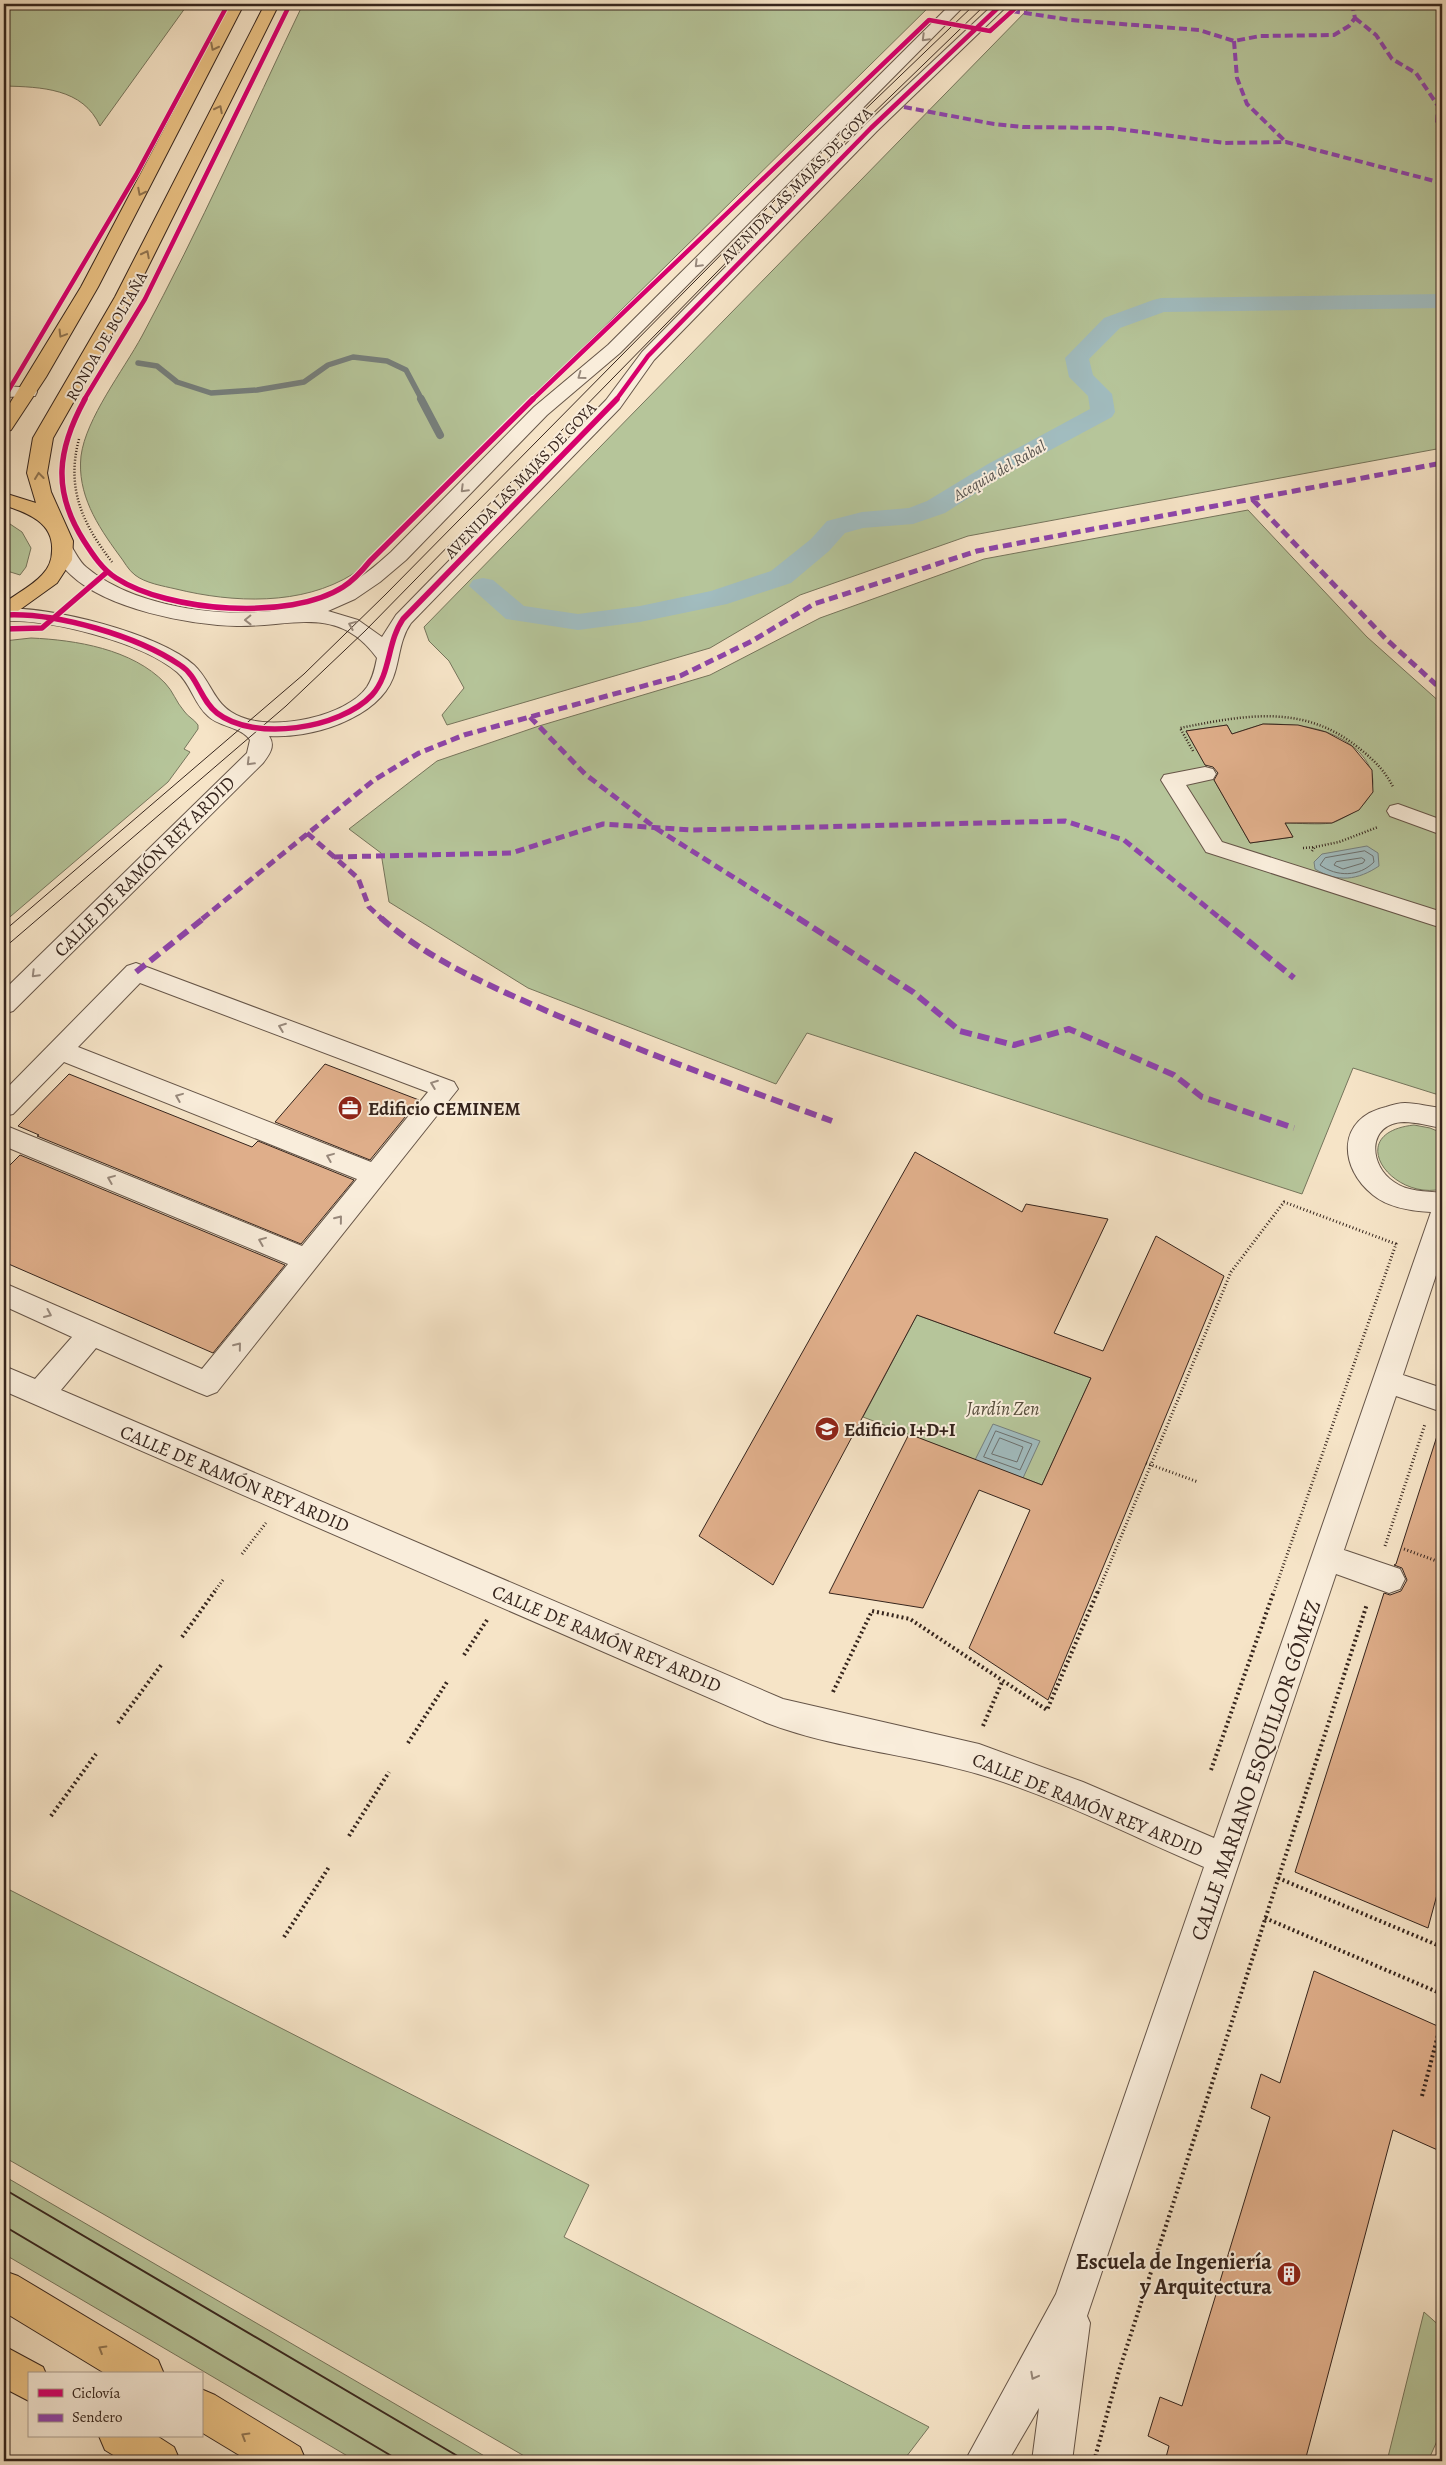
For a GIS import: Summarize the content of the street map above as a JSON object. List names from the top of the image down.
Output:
{
  "streets": {
    "main road": ["RONDA DE BOLTAÑA"],
    "street": ["AVENIDA LAS MAJAS DE GOYA", "CALLE DE RAMÓN REY ARDID", "CALLE MARIANO ESQUILLOR GÓMEZ"]
  },
  "crossings": [
    ["AVENIDA LAS MAJAS DE GOYA", "RONDA DE BOLTAÑA"],
    ["AVENIDA LAS MAJAS DE GOYA", "CALLE DE RAMÓN REY ARDID"],
    ["CALLE DE RAMÓN REY ARDID", "CALLE MARIANO ESQUILLOR GÓMEZ"]
  ],
  "water": ["Acequia del Rabal"],
  "parks": ["Jardín Zen"],
  "places": {
    "office": ["Edificio CEMINEM"],
    "school or university": ["Edificio I+D+I"],
    "building": ["Escuela de Ingeniería y Arquitectura"]
  },
  "legend": ["Ciclovía", "Sendero"]
}
